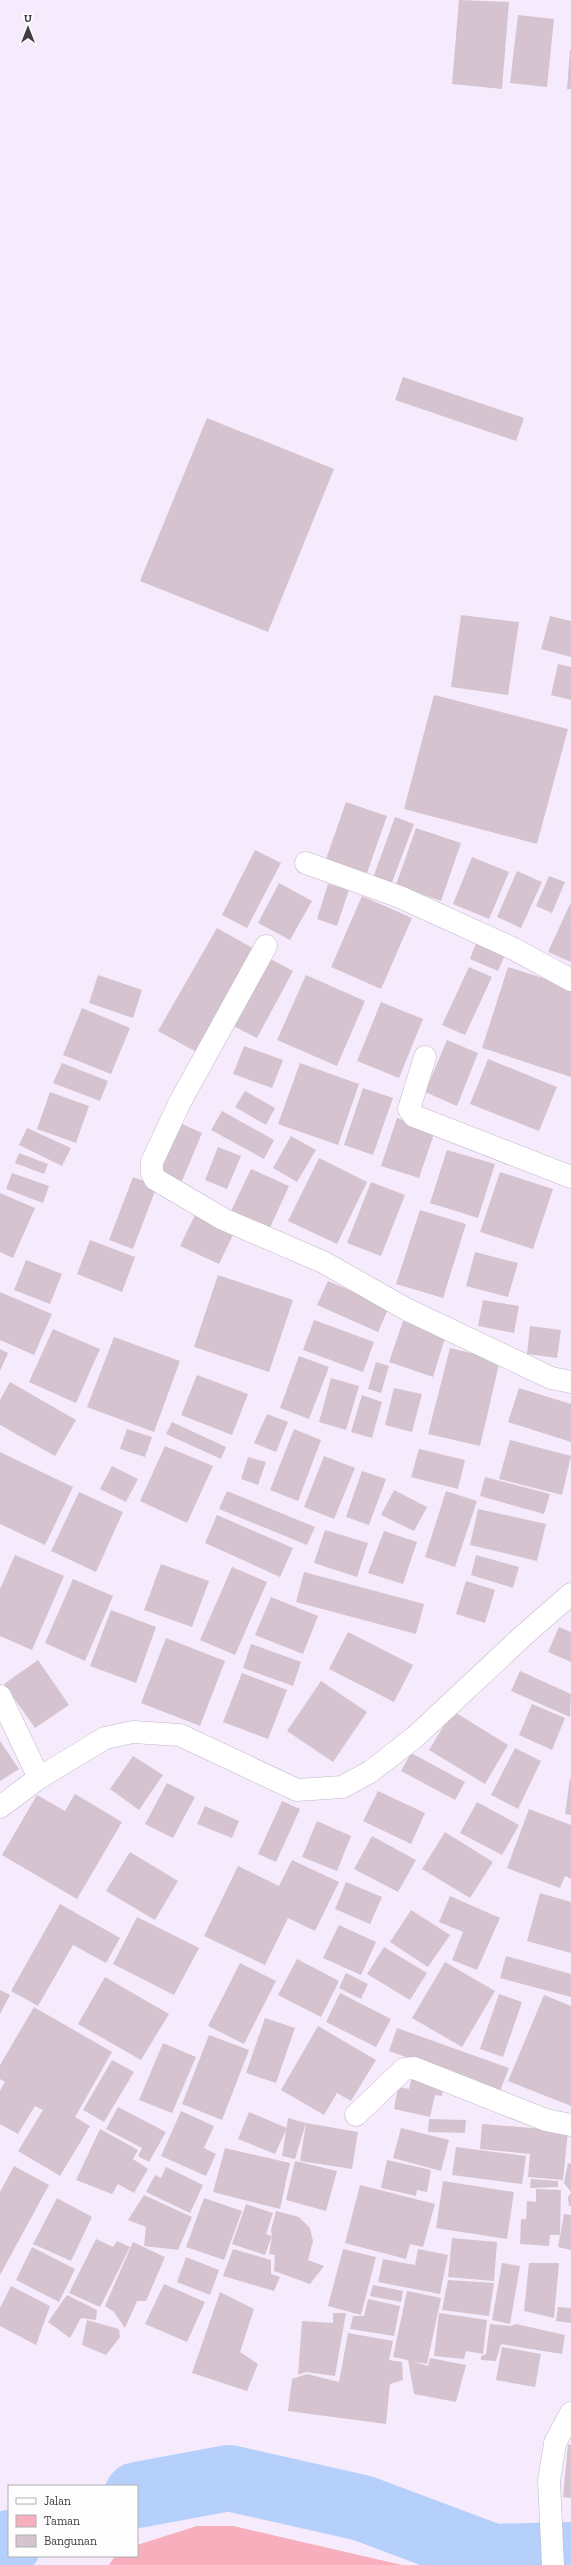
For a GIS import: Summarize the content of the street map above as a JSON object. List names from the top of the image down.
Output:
{
  "legend": ["Jalan", "Taman", "Bangunan"],
  "north": "top"
}
